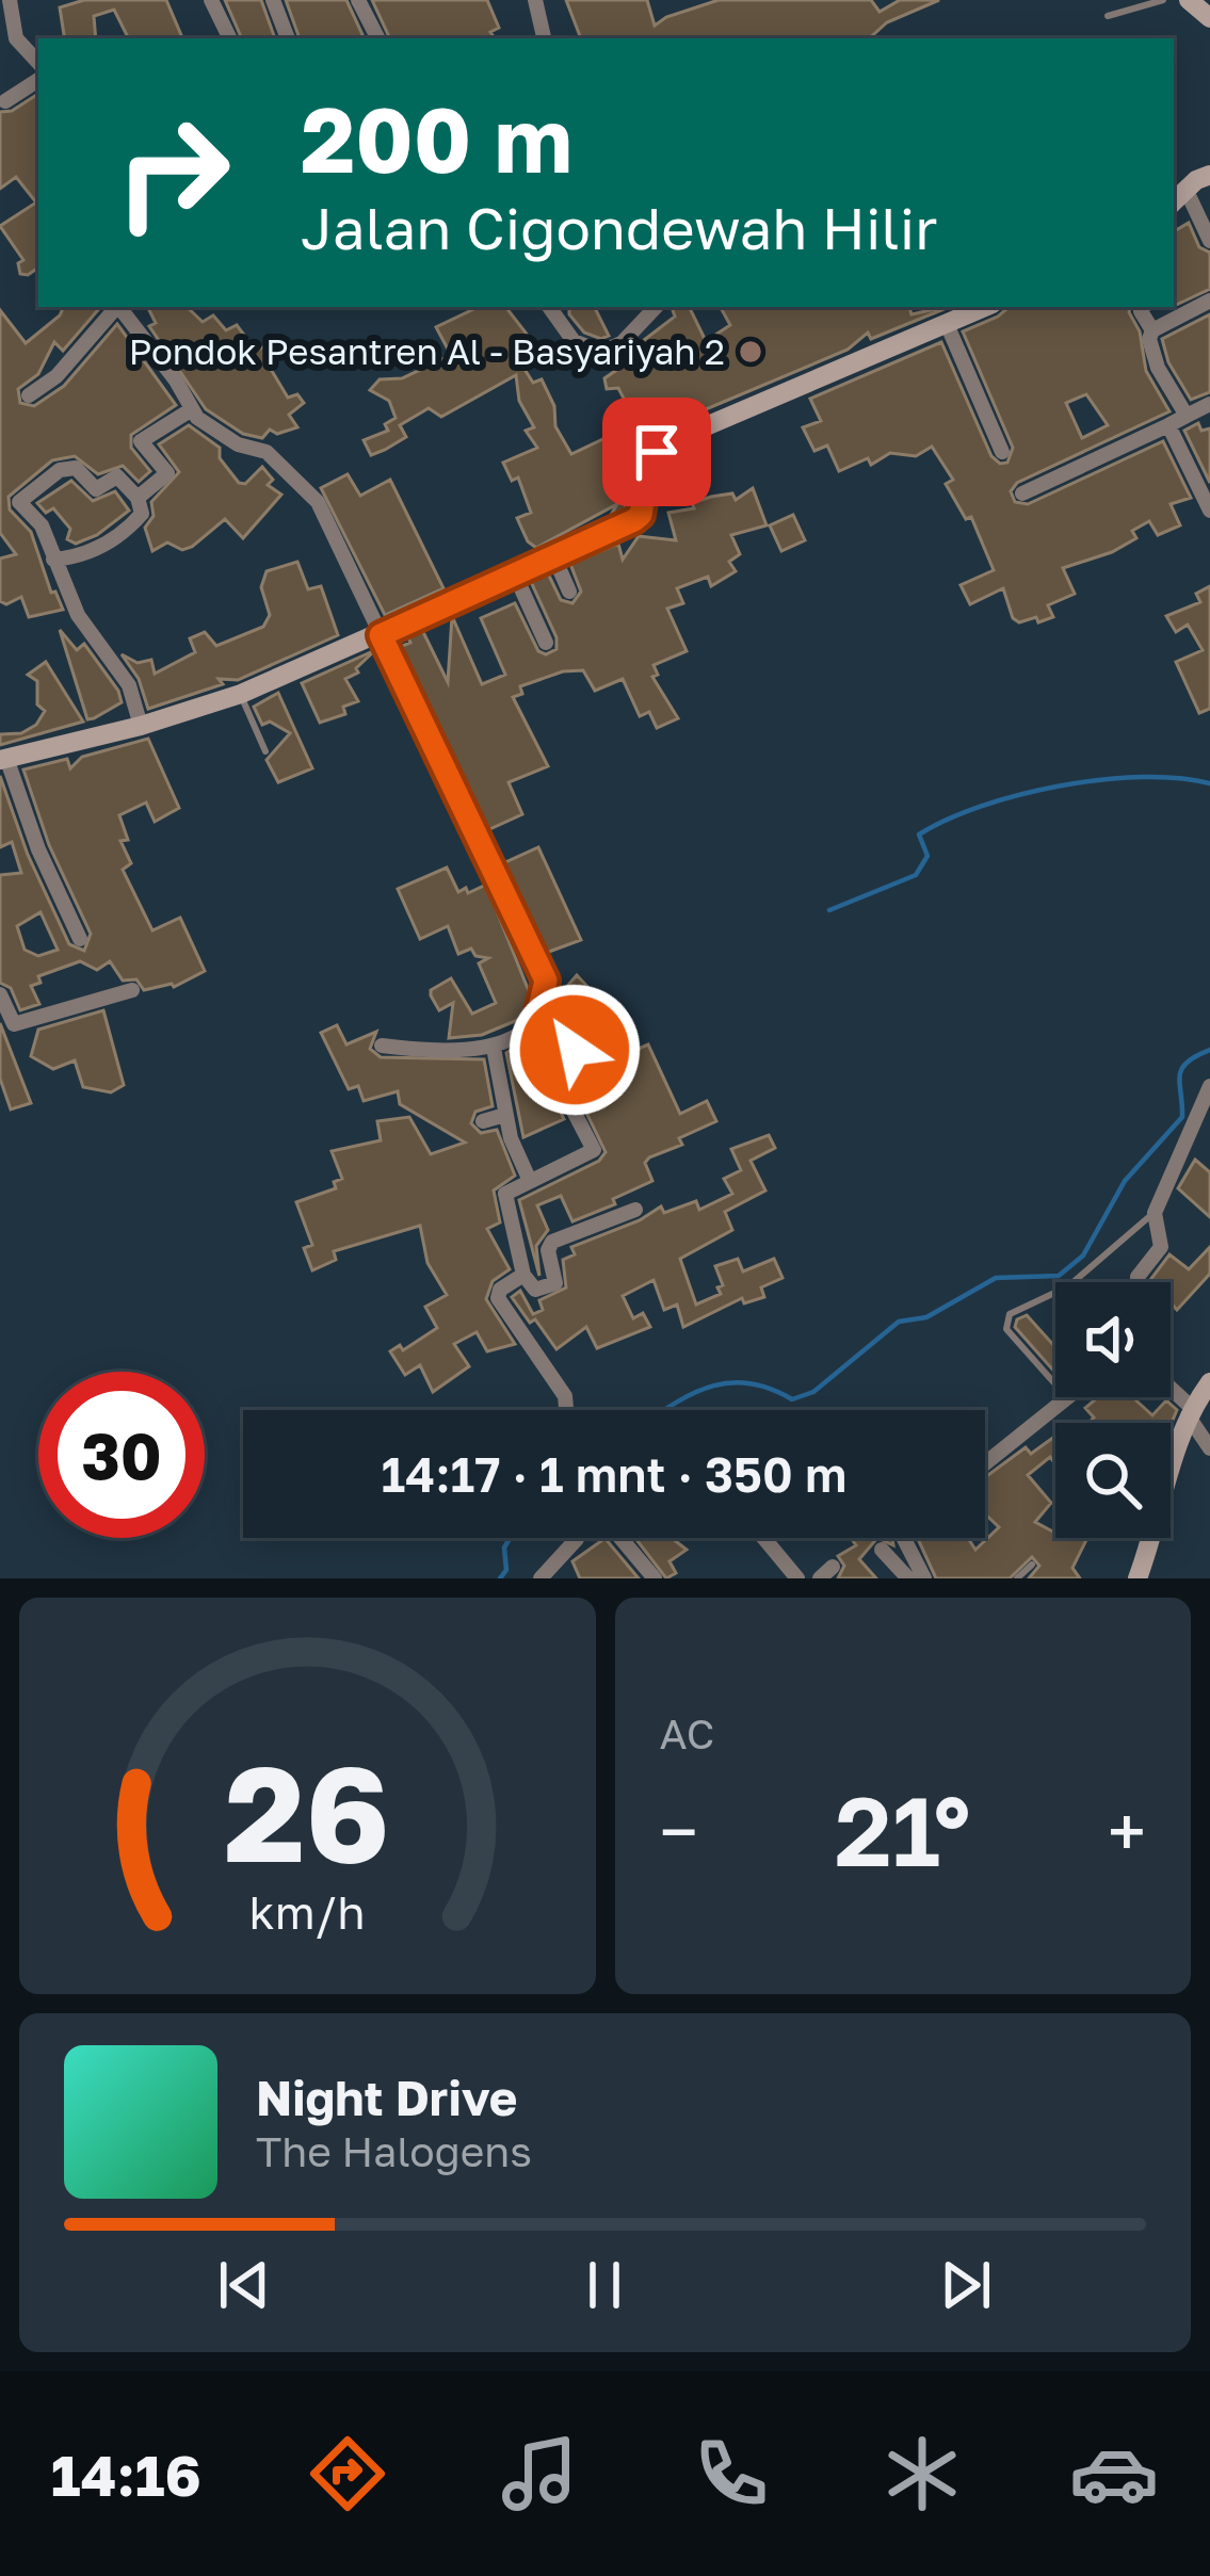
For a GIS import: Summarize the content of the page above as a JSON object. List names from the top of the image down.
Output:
{
  "places": ["Pondok Pesantren Al - Basyariyah 2"],
  "page": {
    "turn": ["200 m", "Jalan Cigondewah Hilir"],
    "limit": "30",
    "trip": "14:17 · 1 mnt · 350 m",
    "tile": "AC",
    "heat": ["−", "21°", "+"],
    "song": ["Night Drive", "The Halogens"],
    "tabs": "14:16",
    "gauge": ["26", "km/h"]
  }
}
